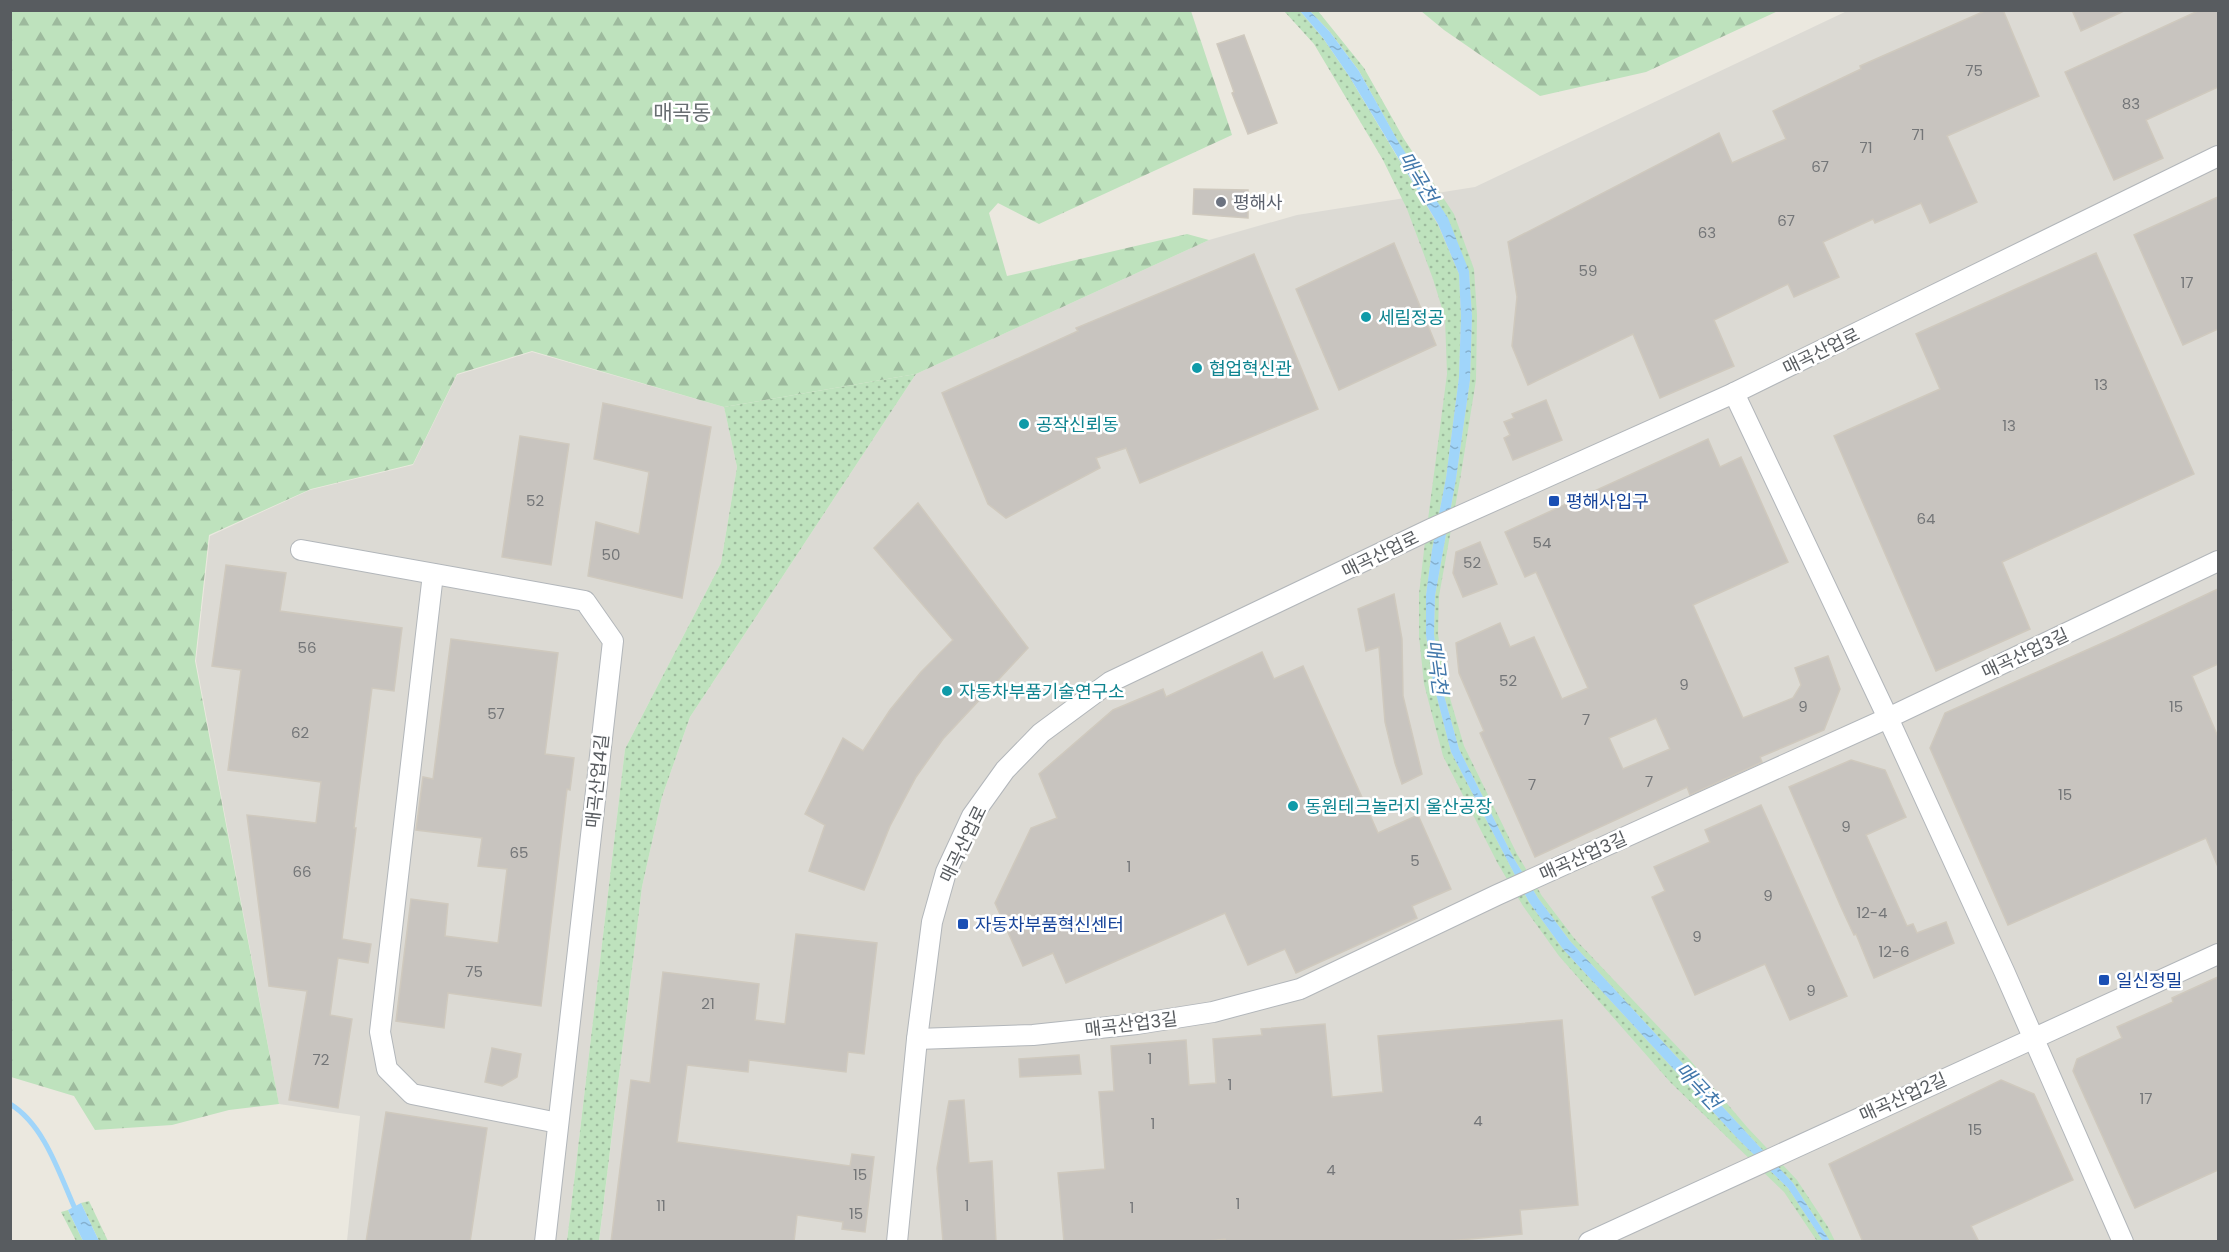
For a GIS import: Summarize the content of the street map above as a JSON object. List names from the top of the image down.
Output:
{
  "streets": {
    "street": [
      "매곡산업로",
      "매곡산업3길",
      "매곡산업4길",
      "매곡산업2길"
    ]
  },
  "crossings": [
    ["매곡산업로", "매곡산업3길"]
  ],
  "districts": ["매곡동"],
  "water": ["매곡천"],
  "places": {
    "other": [
      "평해사",
      "세림정공",
      "협업혁신관",
      "공작신뢰동",
      "자동차부품기술연구소",
      "동원테크놀러지 울산공장"
    ],
    "transit": ["평해사입구", "자동차부품혁신센터", "일신정밀"]
  },
  "house_numbers": [
    "75",
    "83",
    "71",
    "71",
    "67",
    "67",
    "63",
    "59",
    "17",
    "13",
    "13",
    "52",
    "64",
    "54",
    "50",
    "52",
    "56",
    "52",
    "9",
    "9",
    "15",
    "57",
    "7",
    "62",
    "7",
    "7",
    "15",
    "9",
    "65",
    "5",
    "1",
    "66",
    "9",
    "12-4",
    "9",
    "12-6",
    "75",
    "9",
    "21",
    "1",
    "72",
    "1",
    "17",
    "4",
    "1",
    "15",
    "4",
    "15",
    "1",
    "11",
    "1",
    "1",
    "15"
  ]
}
